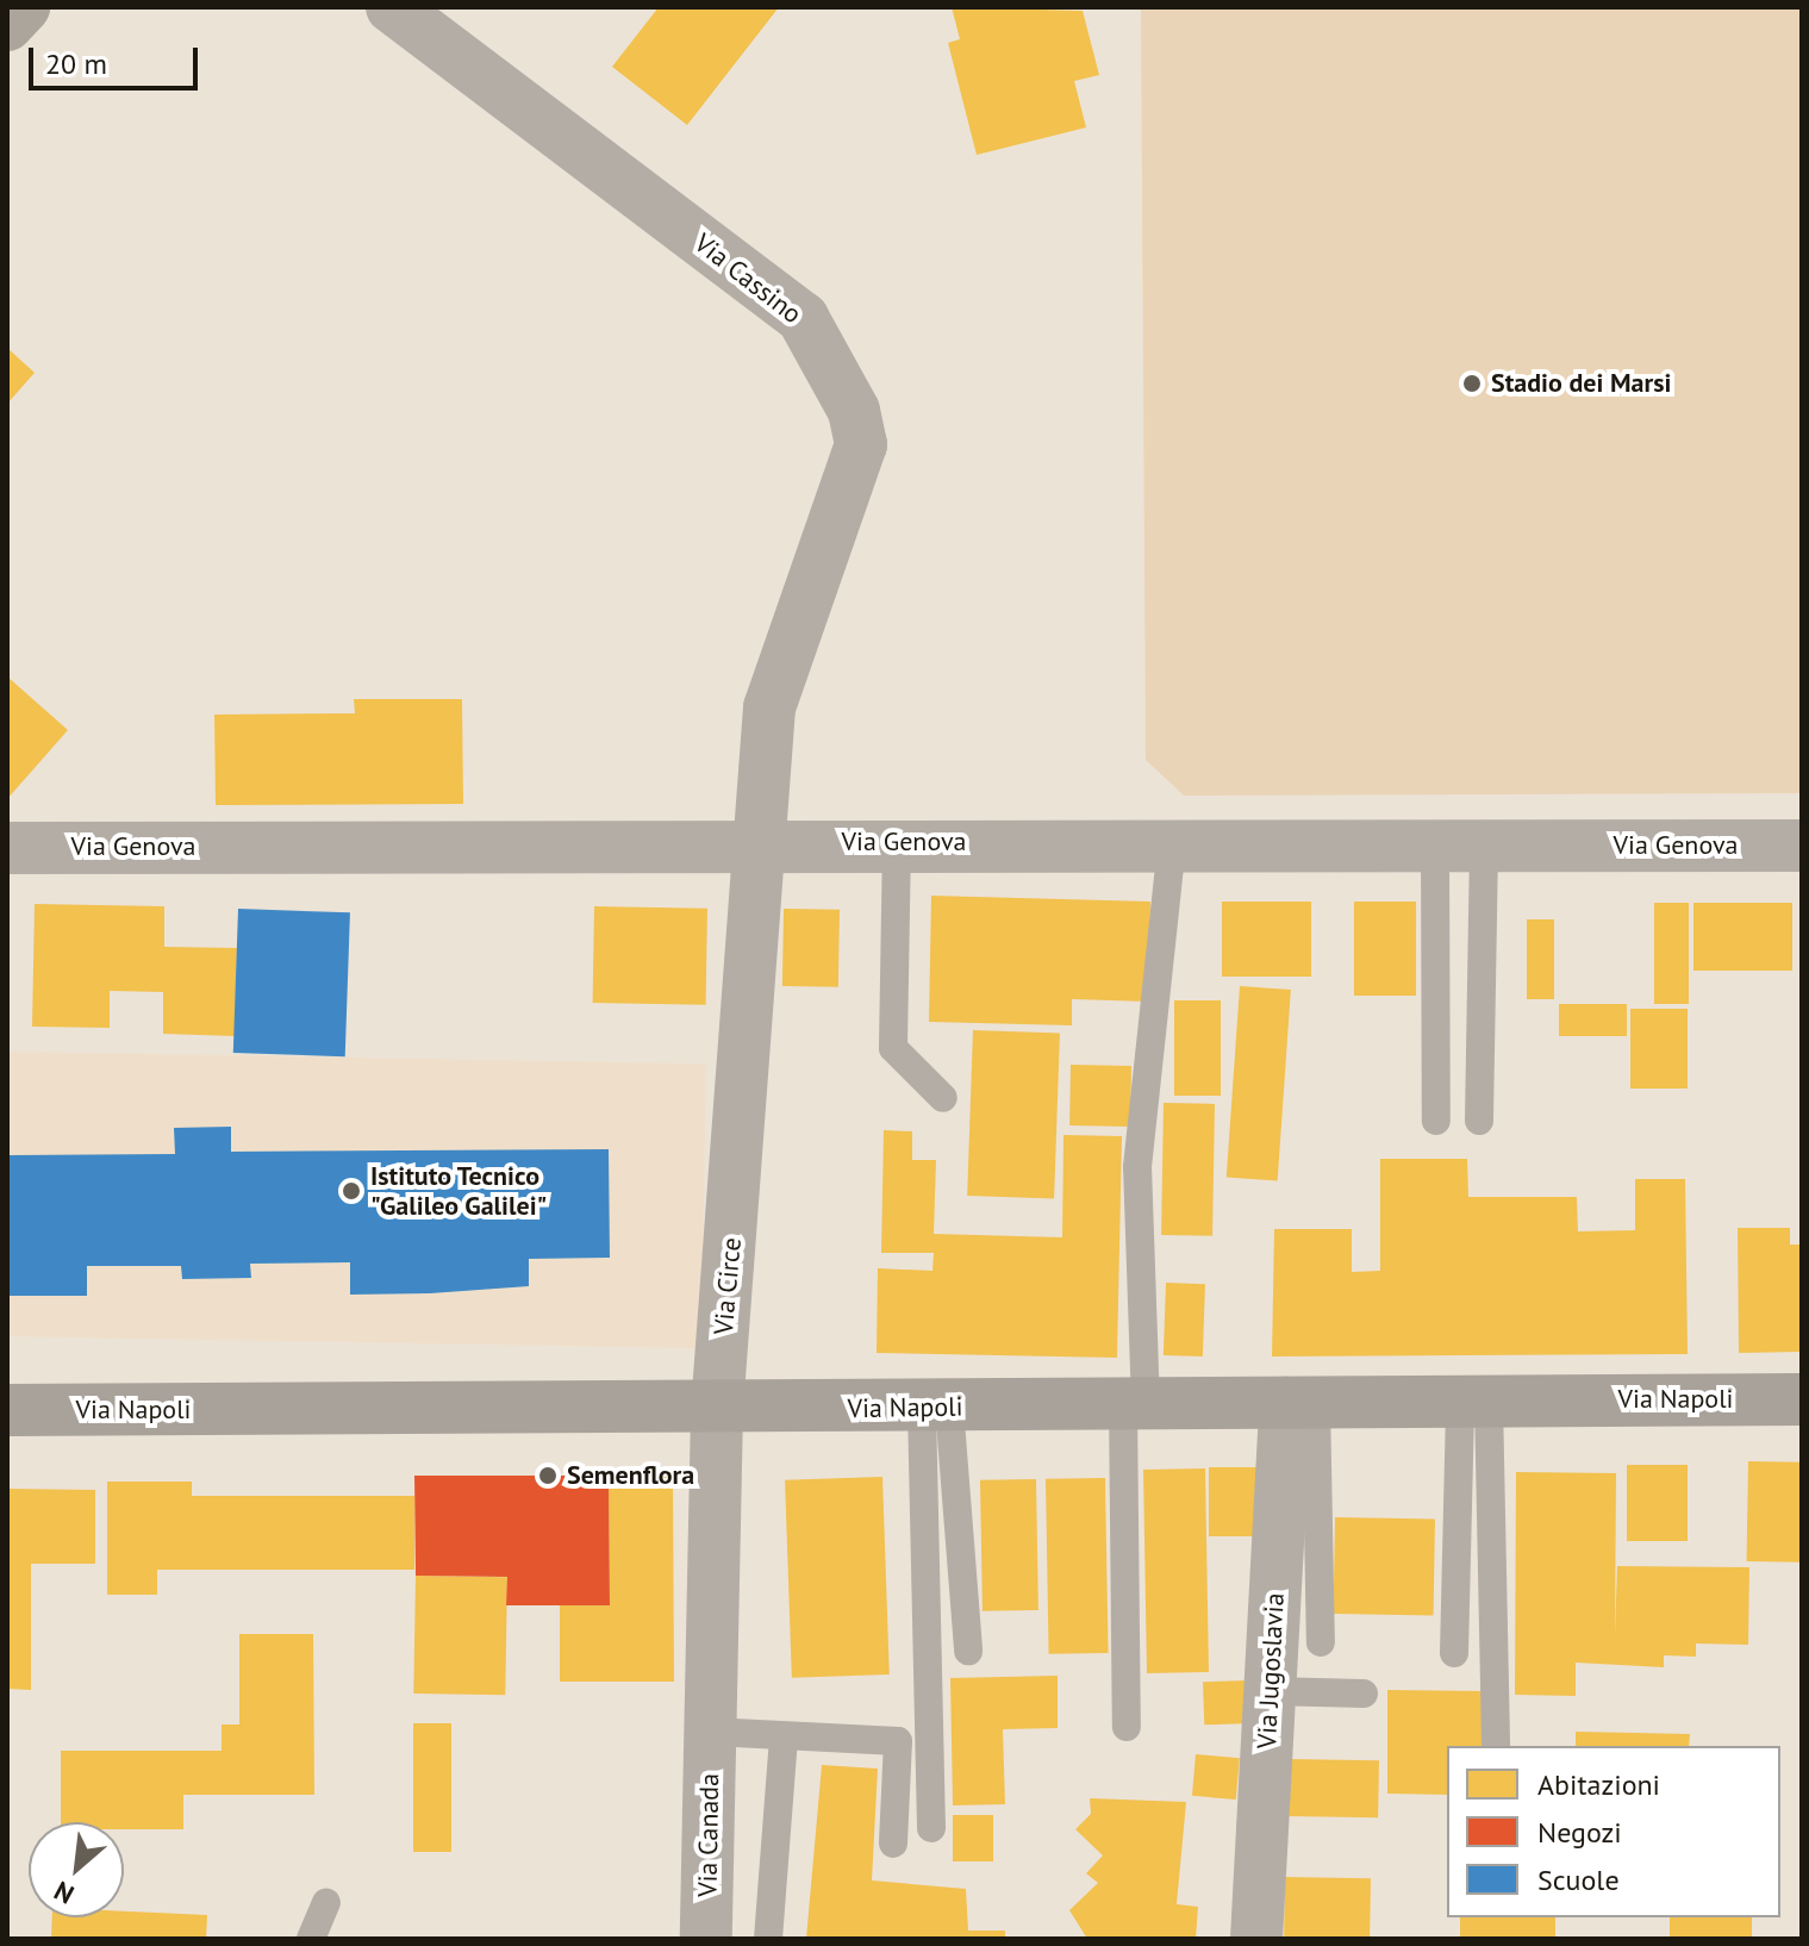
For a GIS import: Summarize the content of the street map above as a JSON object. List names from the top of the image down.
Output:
{
  "streets": {
    "main road": ["Via Napoli"],
    "street": [
      "Via Cassino",
      "Via Genova",
      "Via Circe",
      "Via Jugoslavia",
      "Via Canada"
    ]
  },
  "crossings": [
    ["Via Cassino", "Via Genova"],
    ["Via Cassino", "Via Circe"],
    ["Via Genova", "Via Circe"],
    ["Via Circe", "Via Napoli"],
    ["Via Circe", "Via Canada"],
    ["Via Napoli", "Via Jugoslavia"]
  ],
  "places": ["Stadio dei Marsi", "Istituto Tecnico \"Galileo Galilei\"", "Semenflora"],
  "legend": ["Abitazioni", "Negozi", "Scuole"],
  "scale_bar": "20 m",
  "north": "bottom left"
}
